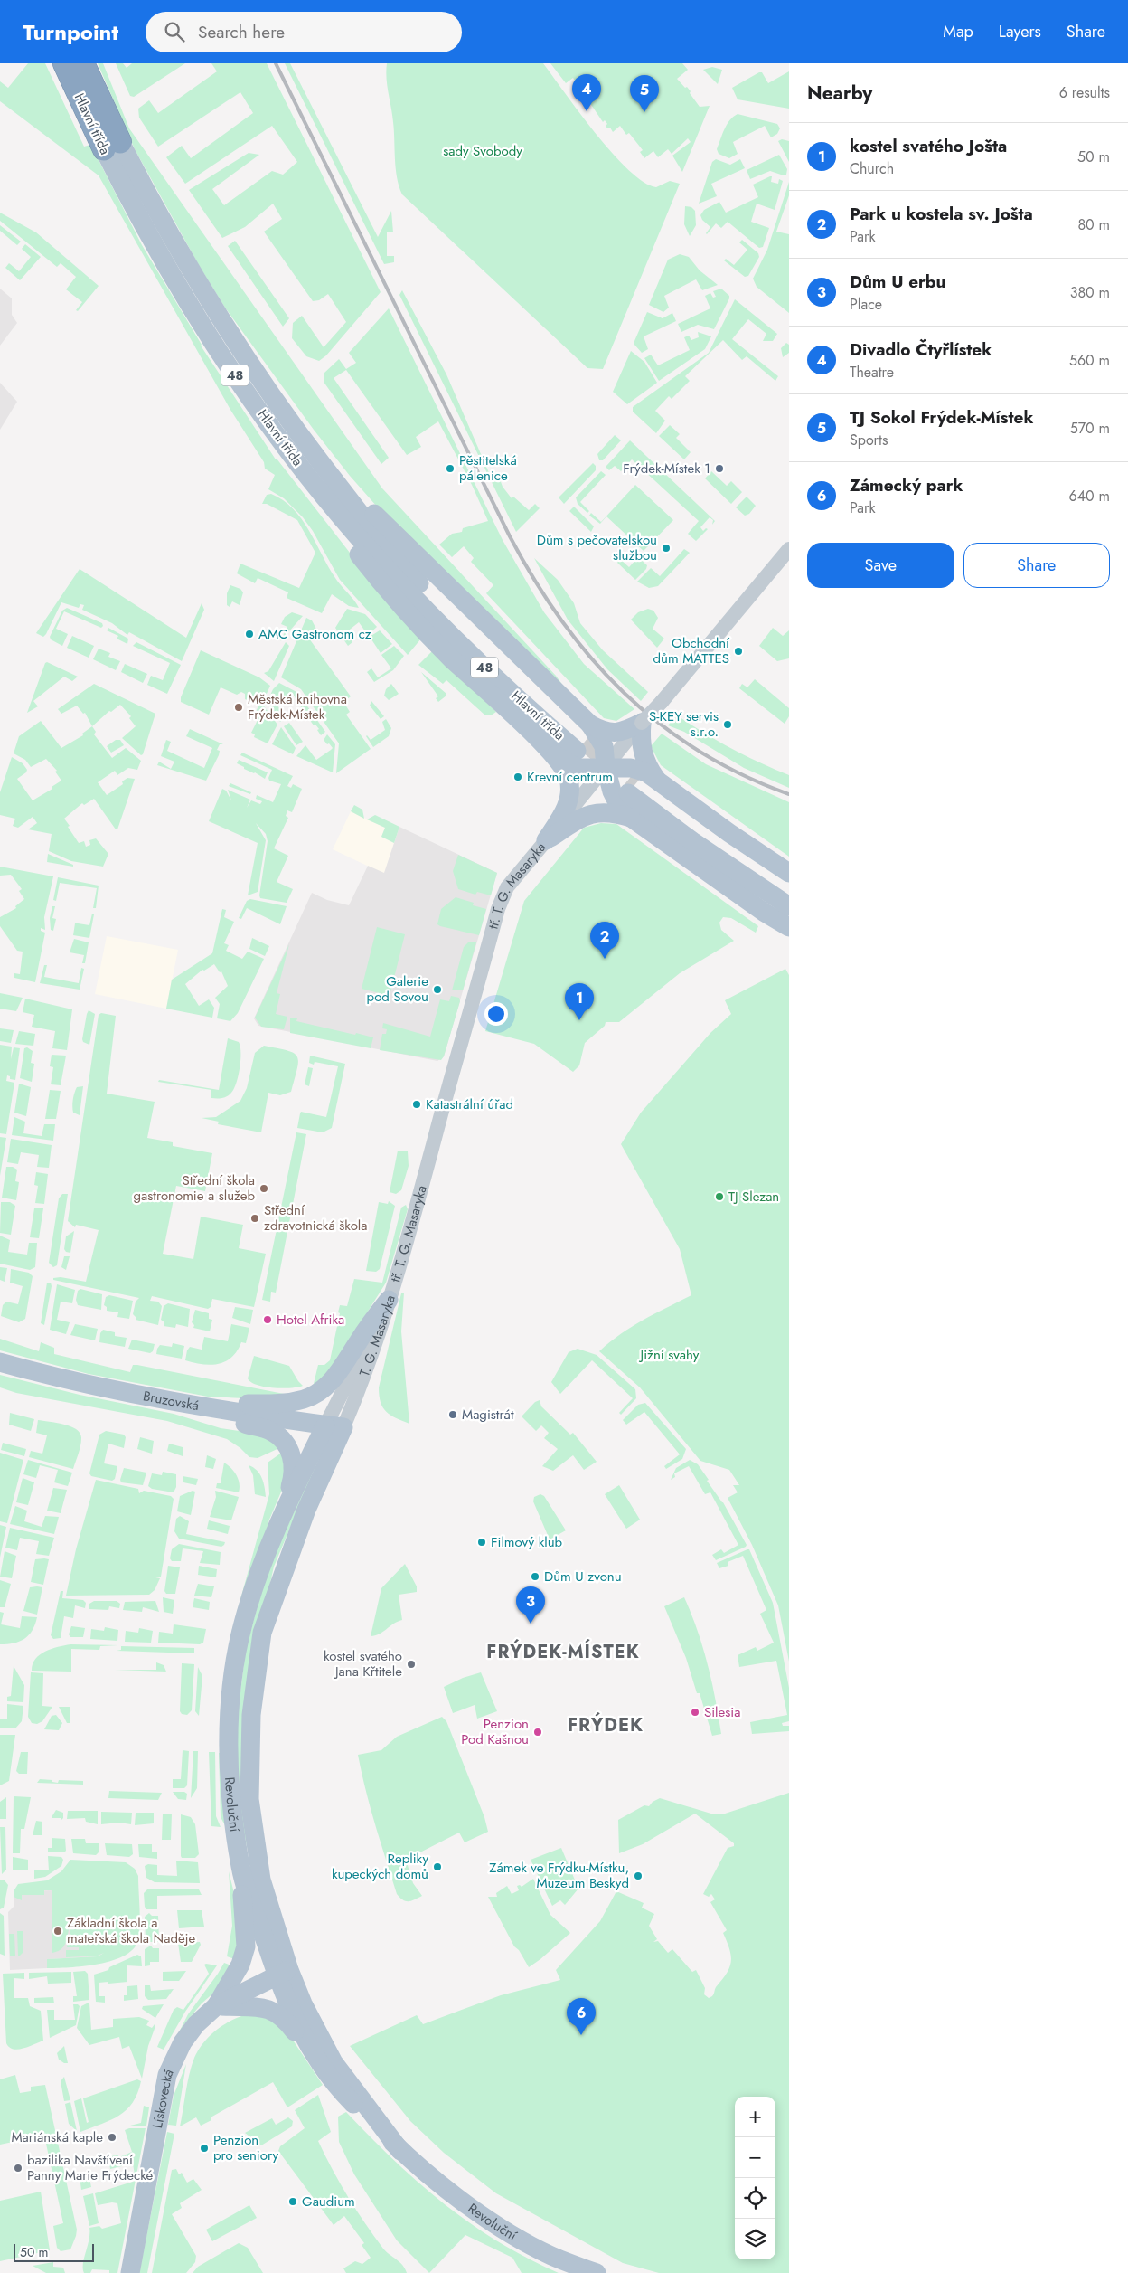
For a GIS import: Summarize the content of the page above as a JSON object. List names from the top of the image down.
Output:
{
  "streets": {
    "highway": ["Hlavní třída", "48"],
    "main road": ["Bruzovská", "Revoluční", "Lískovecká"],
    "street": ["tř. T. G. Masaryka", "T. G. Masaryka"]
  },
  "crossings": [
    ["Hlavní třída", "48"],
    ["48", "tř. T. G. Masaryka"],
    ["tř. T. G. Masaryka", "T. G. Masaryka"],
    ["T. G. Masaryka", "Bruzovská"],
    ["T. G. Masaryka", "Revoluční"],
    ["Bruzovská", "Revoluční"],
    ["Revoluční", "Lískovecká"]
  ],
  "districts": ["FRÝDEK-MÍSTEK", "FRÝDEK"],
  "parks": ["sady Svobody", "Jižní svahy"],
  "places": [
    "Pěstitelská pálenice",
    "Frýdek-Místek 1",
    "Dům s pečovatelskou službou",
    "AMC Gastronom cz",
    "Obchodní dům MATTES",
    "Městská knihovna Frýdek-Místek",
    "S-KEY servis s.r.o.",
    "Krevní centrum",
    "Galerie pod Sovou",
    "Katastrální úřad",
    "Střední škola gastronomie a služeb",
    "TJ Slezan",
    "Střední zdravotnická škola",
    "Hotel Afrika",
    "Magistrát",
    "Filmový klub",
    "Dům U zvonu",
    "kostel svatého Jana Křtitele",
    "Silesia",
    "Penzion Pod Kašnou",
    "Repliky kupeckých domů",
    "Zámek ve Frýdku-Místku, Muzeum Beskyd",
    "Základní škola a mateřská škola Naděje",
    "Mariánská kaple",
    "Penzion pro seniory",
    "bazilika Navštívení Panny Marie Frýdecké",
    "Gaudium"
  ],
  "scale_bar": "50 m",
  "page": {
    "header": "Turnpoint",
    "search": "Search here",
    "nav": ["Map", "Layers", "Share"],
    "heading": ["Nearby", "6 results"],
    "pins": [
      "4",
      "5",
      "2",
      "1",
      "3",
      "6"
    ],
    "list": [
      {
        "mark": "1",
        "name": "kostel svatého Jošta",
        "note": "Church",
        "value": "50 m"
      },
      {
        "mark": "2",
        "name": "Park u kostela sv. Jošta",
        "note": "Park",
        "value": "80 m"
      },
      {
        "mark": "3",
        "name": "Dům U erbu",
        "note": "Place",
        "value": "380 m"
      },
      {
        "mark": "4",
        "name": "Divadlo Čtyřlístek",
        "note": "Theatre",
        "value": "560 m"
      },
      {
        "mark": "5",
        "name": "TJ Sokol Frýdek-Místek",
        "note": "Sports",
        "value": "570 m"
      },
      {
        "mark": "6",
        "name": "Zámecký park",
        "note": "Park",
        "value": "640 m"
      }
    ],
    "buttons": ["Save", "Share"],
    "map_buttons": ["+", "−"],
    "scale": "50 m"
  }
}
